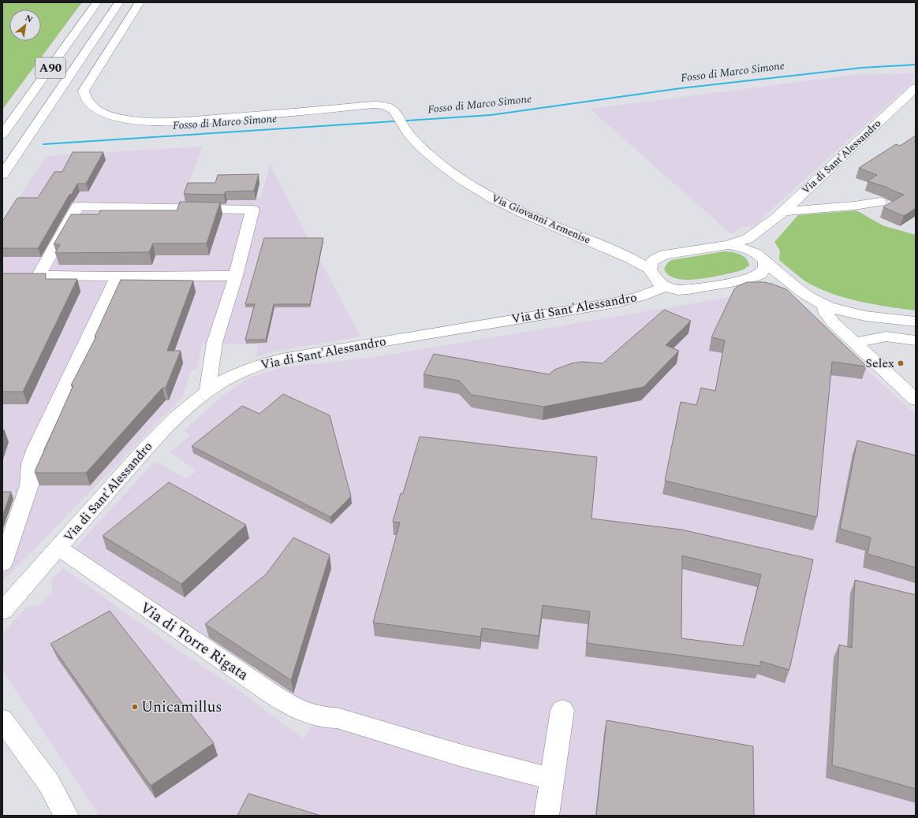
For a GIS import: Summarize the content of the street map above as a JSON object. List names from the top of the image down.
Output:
{
  "streets": {
    "main road": [
      "A90",
      "Via di Sant'Alessandro",
      "Via Giovanni Armenise",
      "Via di Torre Rigata"
    ]
  },
  "crossings": [
    ["Via di Sant'Alessandro", "Via Giovanni Armenise"],
    ["Via di Sant'Alessandro", "Via di Torre Rigata"]
  ],
  "water": ["Fosso di Marco Simone"],
  "places": ["Selex", "Unicamillus"],
  "north": "top right"
}
